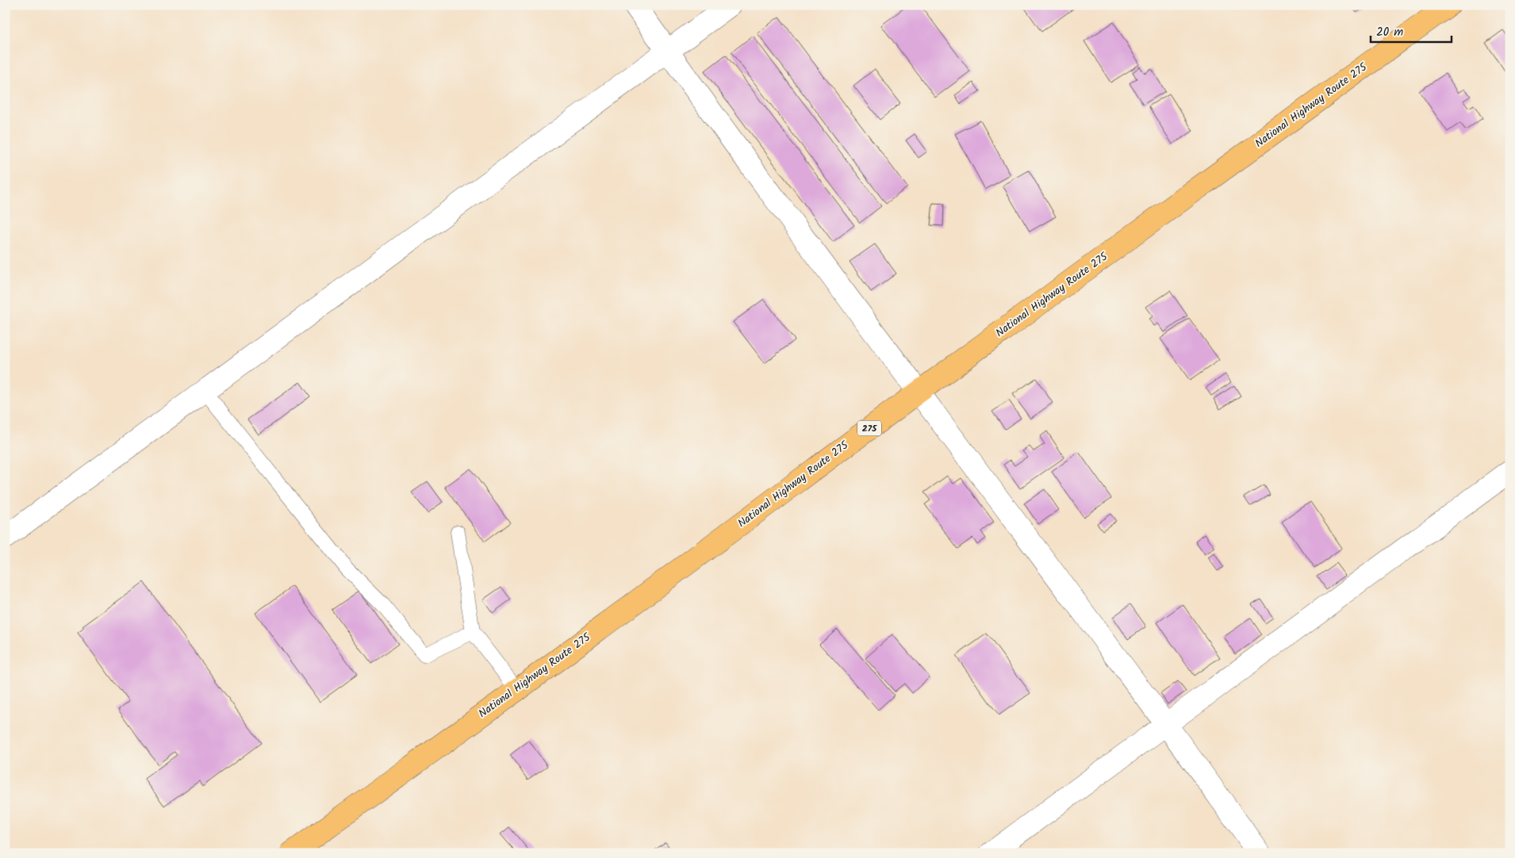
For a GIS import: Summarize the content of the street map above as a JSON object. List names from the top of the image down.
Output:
{
  "streets": {
    "highway": ["National Highway Route 275", "275"]
  },
  "scale_bar": "20 m"
}
